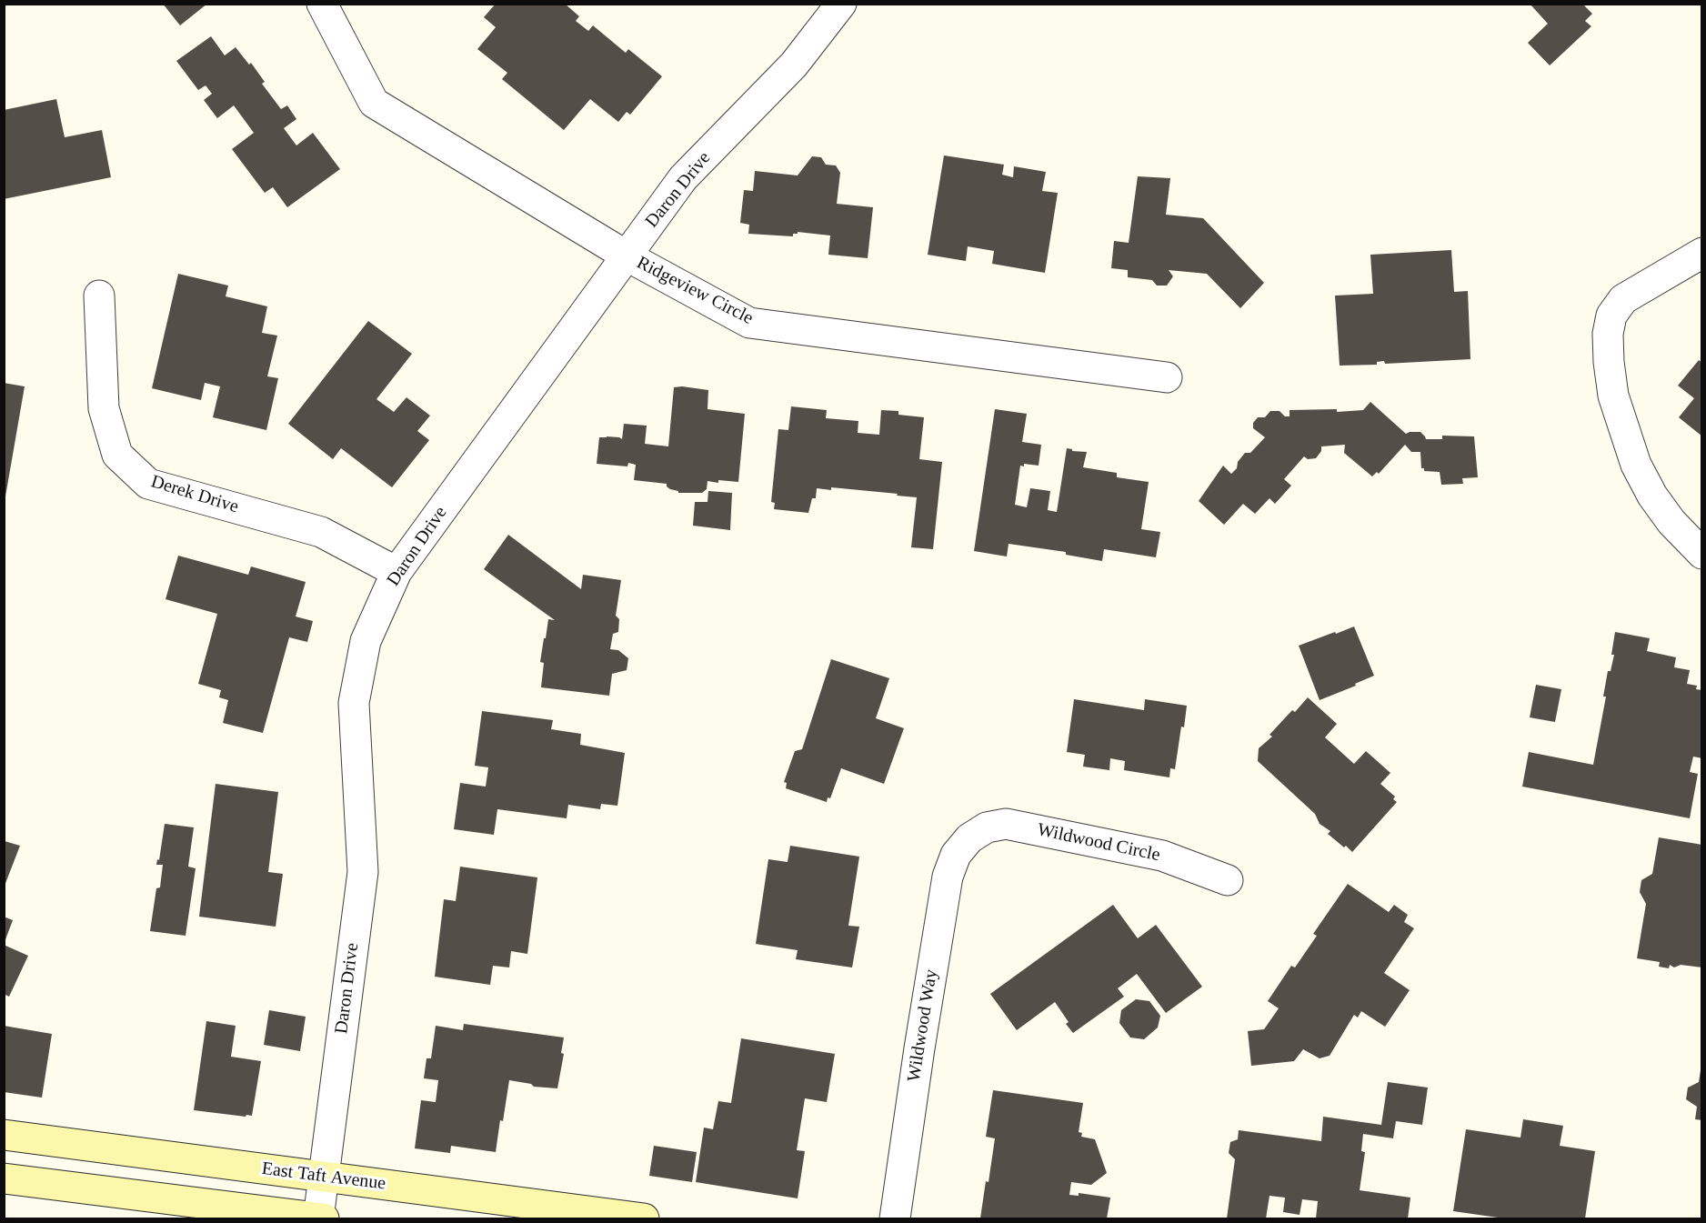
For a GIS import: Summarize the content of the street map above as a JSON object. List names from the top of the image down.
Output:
{
  "streets": {
    "street": [
      "Daron Drive",
      "Ridgeview Circle",
      "Derek Drive",
      "Wildwood Circle",
      "Wildwood Way",
      "East Taft Avenue"
    ]
  },
  "crossings": [
    ["Daron Drive", "Ridgeview Circle"],
    ["Daron Drive", "Derek Drive"],
    ["Daron Drive", "East Taft Avenue"],
    ["Wildwood Circle", "Wildwood Way"]
  ]
}
